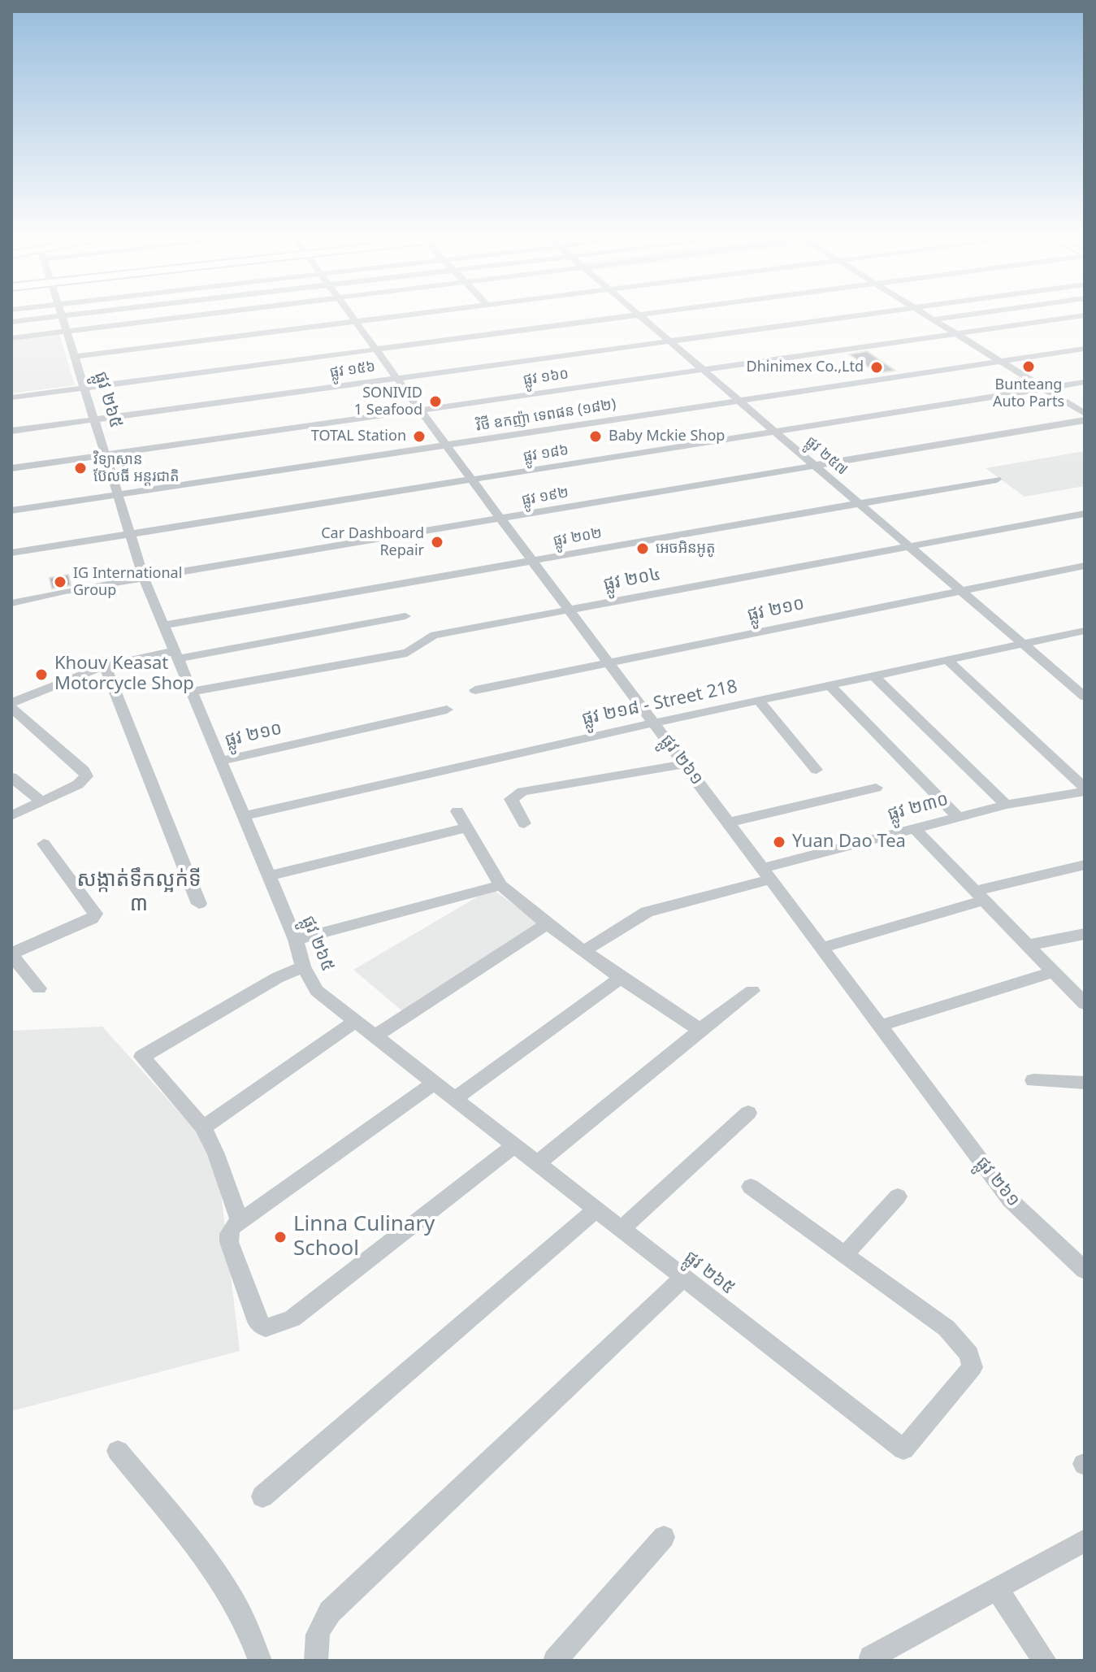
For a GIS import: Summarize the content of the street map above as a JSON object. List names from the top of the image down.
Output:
{
  "streets": {
    "street": [
      "ផ្លូវ ១៥៦",
      "ផ្លូវ ១៦០",
      "ផ្លូវ ២៦៥",
      "វិថី ឧកញ៉ា ទេពផន (១៨២)",
      "ផ្លូវ ១៨៦",
      "ផ្លូវ ២៥៧",
      "ផ្លូវ ១៩២",
      "ផ្លូវ ២០២",
      "ផ្លូវ ២០៤",
      "ផ្លូវ ២១០",
      "ផ្លូវ ២១៨ - Street 218",
      "ផ្លូវ ២៦១",
      "ផ្លូវ ២៣០"
    ]
  },
  "crossings": [
    ["ផ្លូវ ១៥៦", "ផ្លូវ ២៦៥"],
    ["ផ្លូវ ១៥៦", "ផ្លូវ ២៥៧"],
    ["ផ្លូវ ១៥៦", "ផ្លូវ ២៦១"],
    ["ផ្លូវ ១៦០", "ផ្លូវ ២៦៥"],
    ["ផ្លូវ ១៦០", "ផ្លូវ ២៥៧"],
    ["ផ្លូវ ១៦០", "ផ្លូវ ២៦១"],
    ["ផ្លូវ ២៦៥", "វិថី ឧកញ៉ា ទេពផន (១៨២)"],
    ["ផ្លូវ ២៦៥", "ផ្លូវ ១៨៦"],
    ["ផ្លូវ ២៦៥", "ផ្លូវ ១៩២"],
    ["ផ្លូវ ២៦៥", "ផ្លូវ ២០២"],
    ["ផ្លូវ ២៦៥", "ផ្លូវ ២០៤"],
    ["ផ្លូវ ២៦៥", "ផ្លូវ ២១០"],
    ["ផ្លូវ ២៦៥", "ផ្លូវ ២១៨ - Street 218"],
    ["វិថី ឧកញ៉ា ទេពផន (១៨២)", "ផ្លូវ ២៥៧"],
    ["វិថី ឧកញ៉ា ទេពផន (១៨២)", "ផ្លូវ ២៦១"],
    ["ផ្លូវ ១៨៦", "ផ្លូវ ២៥៧"],
    ["ផ្លូវ ១៨៦", "ផ្លូវ ២៦១"],
    ["ផ្លូវ ២៥៧", "ផ្លូវ ១៩២"],
    ["ផ្លូវ ២៥៧", "ផ្លូវ ២០២"],
    ["ផ្លូវ ២៥៧", "ផ្លូវ ២០៤"],
    ["ផ្លូវ ២៥៧", "ផ្លូវ ២១០"],
    ["ផ្លូវ ២៥៧", "ផ្លូវ ២១៨ - Street 218"],
    ["ផ្លូវ ១៩២", "ផ្លូវ ២៦១"],
    ["ផ្លូវ ២០២", "ផ្លូវ ២៦១"],
    ["ផ្លូវ ២០៤", "ផ្លូវ ២៦១"],
    ["ផ្លូវ ២១០", "ផ្លូវ ២៦១"],
    ["ផ្លូវ ២១៨ - Street 218", "ផ្លូវ ២៦១"],
    ["ផ្លូវ ២៦១", "ផ្លូវ ២៣០"]
  ],
  "districts": ["សង្កាត់ទឹកល្អក់ទី ៣"],
  "places": [
    "Bunteang Auto Parts",
    "Dhinimex Co.,Ltd",
    "SONIVID 1 Seafood",
    "TOTAL Station",
    "Baby Mckie Shop",
    "វិទ្យាស្ថាន ប៊ែលធី អន្ដរជាតិ",
    "Car Dashboard Repair",
    "អេចអិនអូតូ",
    "IG International Group",
    "Khouv Keasat Motorcycle Shop",
    "Yuan Dao Tea",
    "Linna Culinary School"
  ]
}
